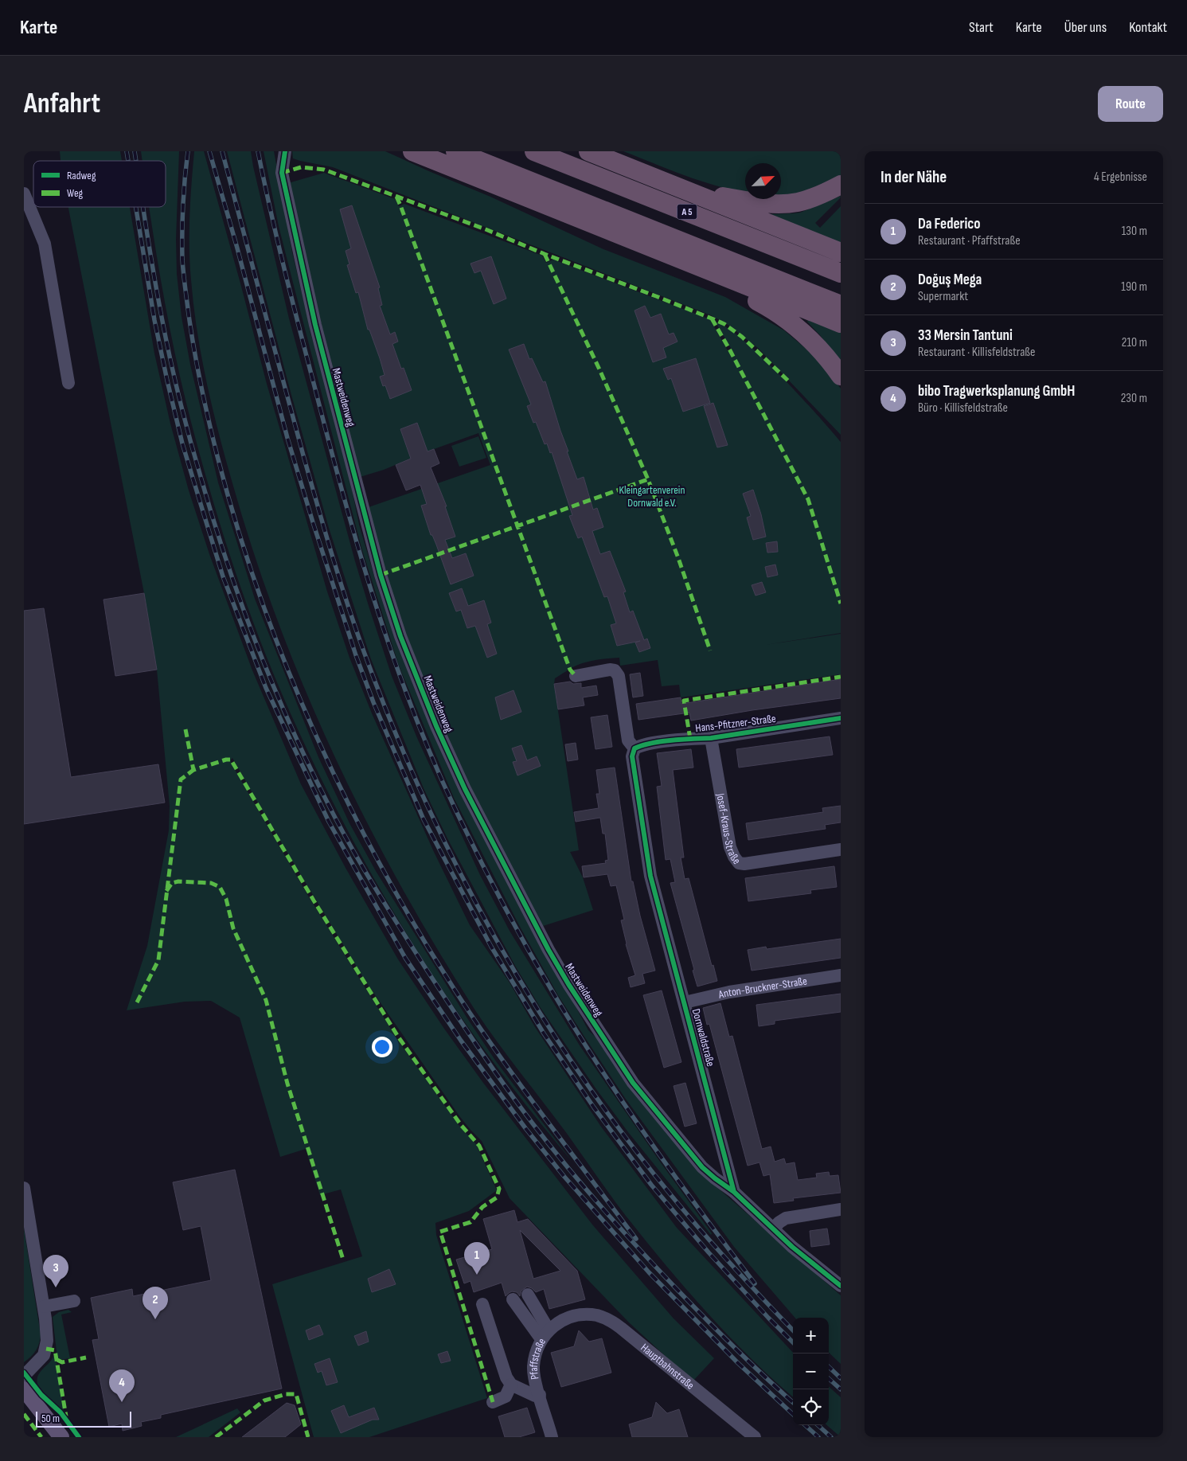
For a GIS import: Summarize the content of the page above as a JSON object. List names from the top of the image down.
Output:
{
  "streets": {
    "highway": ["A 5"],
    "street": [
      "Mastweidenweg",
      "Hans-Pfitzner-Straße",
      "Josef-Kraus-Straße",
      "Anton-Bruckner-Straße",
      "Dornwaldstraße",
      "Pfaffstraße",
      "Hauptbahnstraße"
    ]
  },
  "crossings": [
    ["Mastweidenweg", "Dornwaldstraße"],
    ["Hans-Pfitzner-Straße", "Josef-Kraus-Straße"],
    ["Hans-Pfitzner-Straße", "Dornwaldstraße"],
    ["Anton-Bruckner-Straße", "Dornwaldstraße"],
    ["Pfaffstraße", "Hauptbahnstraße"]
  ],
  "parks": ["Kleingartenverein Dornwald e.V."],
  "legend": ["Radweg", "Weg"],
  "scale_bar": "50 m",
  "north": "top right",
  "page": {
    "header": "Karte",
    "nav": [
      "Start",
      "Karte",
      "Über uns",
      "Kontakt"
    ],
    "buttons": "Route",
    "title": "Anfahrt",
    "heading": ["In der Nähe", "4 Ergebnisse"],
    "list": [
      {
        "mark": "1",
        "name": "Da Federico",
        "note": "Restaurant · Pfaffstraße",
        "value": "130 m"
      },
      {
        "mark": "2",
        "name": "Doğuş Mega",
        "note": "Supermarkt",
        "value": "190 m"
      },
      {
        "mark": "3",
        "name": "33 Mersin Tantuni",
        "note": "Restaurant · Killisfeldstraße",
        "value": "210 m"
      },
      {
        "mark": "4",
        "name": "bibo Tragwerksplanung GmbH",
        "note": "Büro · Killisfeldstraße",
        "value": "230 m"
      }
    ],
    "pins": [
      "1",
      "3",
      "2",
      "4"
    ],
    "map_buttons": ["+", "−"],
    "scale": "50 m"
  }
}
